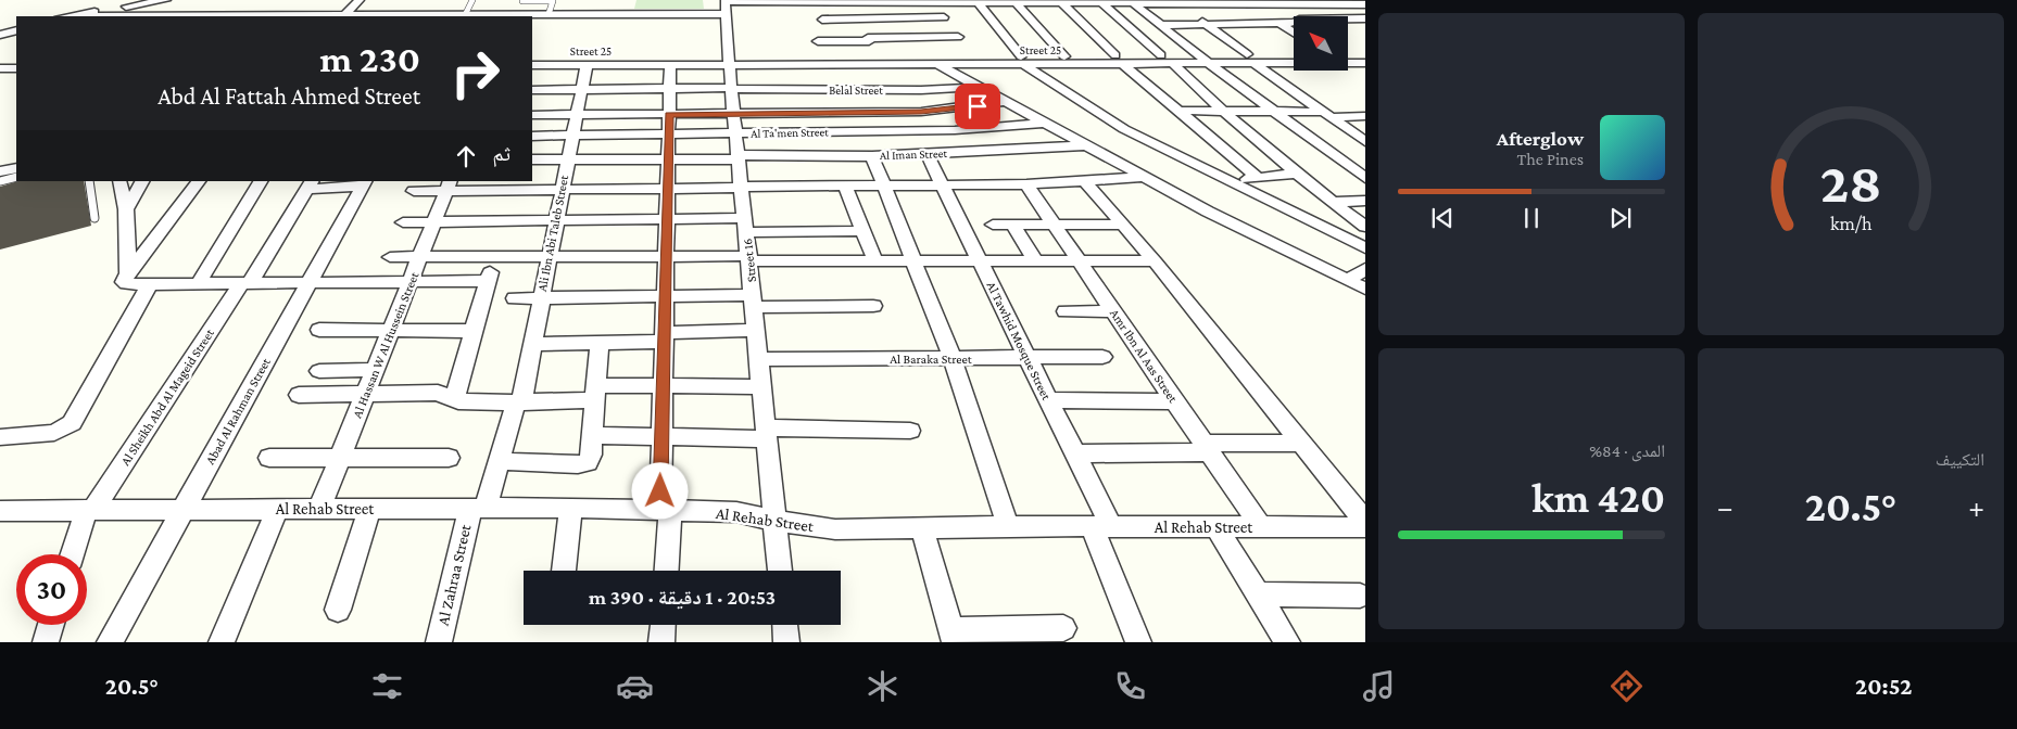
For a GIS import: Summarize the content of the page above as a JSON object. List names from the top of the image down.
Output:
{
  "streets": {
    "street": [
      "Street 25",
      "Belal Street",
      "Al Ta'men Street",
      "Al Iman Street",
      "Ali Ibn Abi Taleb Street",
      "Street 16",
      "Al Tawhid Mosque Street",
      "Al Hassan W Al Hussein Street",
      "Amr Ibn Al Aas Street",
      "Al Baraka Street",
      "Al Sheikh Abd Al Mageid Street",
      "Abad Al Rahman Street",
      "Al Rehab Street",
      "Al Zahraa Street"
    ]
  },
  "crossings": [
    ["Street 25", "Ali Ibn Abi Taleb Street"],
    ["Street 25", "Street 16"],
    ["Belal Street", "Ali Ibn Abi Taleb Street"],
    ["Belal Street", "Street 16"],
    ["Al Ta'men Street", "Ali Ibn Abi Taleb Street"],
    ["Al Ta'men Street", "Street 16"],
    ["Al Iman Street", "Ali Ibn Abi Taleb Street"],
    ["Al Iman Street", "Street 16"],
    ["Al Iman Street", "Al Tawhid Mosque Street"],
    ["Ali Ibn Abi Taleb Street", "Al Zahraa Street"],
    ["Street 16", "Al Baraka Street"],
    ["Street 16", "Al Rehab Street"],
    ["Al Tawhid Mosque Street", "Al Baraka Street"],
    ["Al Tawhid Mosque Street", "Al Rehab Street"],
    ["Al Hassan W Al Hussein Street", "Al Rehab Street"],
    ["Amr Ibn Al Aas Street", "Al Rehab Street"],
    ["Al Sheikh Abd Al Mageid Street", "Al Rehab Street"],
    ["Abad Al Rahman Street", "Al Rehab Street"],
    ["Al Rehab Street", "Al Zahraa Street"]
  ],
  "north": "top left",
  "page": {
    "turn": ["230 m", "Abd Al Fattah Ahmed Street"],
    "song": ["Afterglow", "The Pines"],
    "then": "ثم",
    "tile": [
      "التكييف",
      ["المدى · 84%", "420 km"]
    ],
    "heat": ["−", "20.5°", "+"],
    "limit": "30",
    "trip": "20:53 · 1 دقيقة · 390 m",
    "tabs": ["20:52", "20.5°"],
    "gauge": ["28", "km/h"]
  }
}
